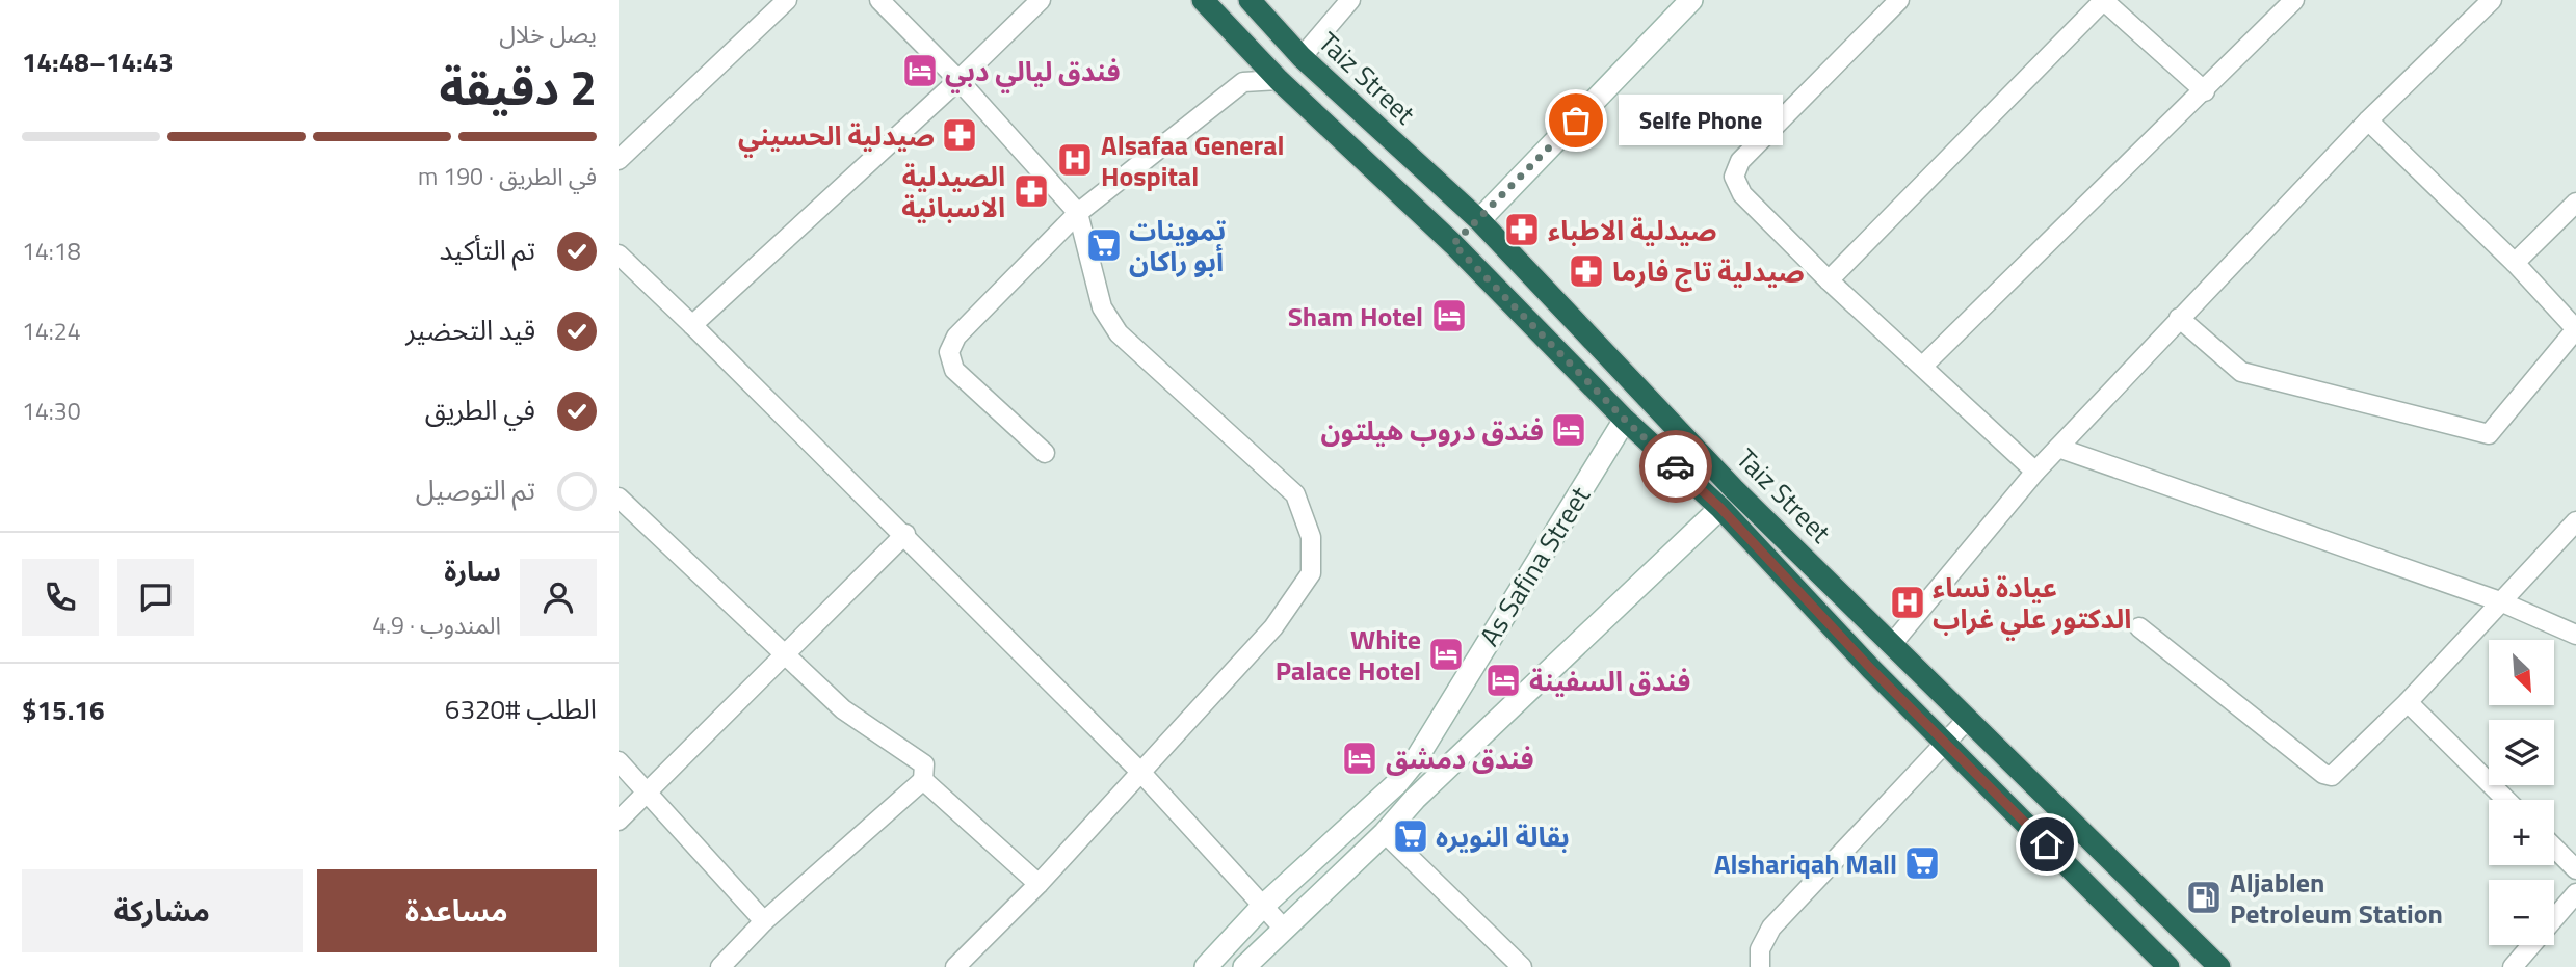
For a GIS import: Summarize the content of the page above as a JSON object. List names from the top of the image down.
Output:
{
  "streets": {
    "highway": ["Taiz Street"],
    "street": ["As Safina Street"]
  },
  "crossings": [
    ["Taiz Street", "As Safina Street"]
  ],
  "places": {
    "hotel": [
      "فندق ليالي دبي",
      "Sham Hotel",
      "فندق دروب هيلتون",
      "White Palace Hotel",
      "فندق السفينة",
      "فندق دمشق"
    ],
    "other": ["Selfe Phone"],
    "pharmacy": [
      "صيدلية الحسيني",
      "الصيدلية الاسبانية",
      "صيدلية الاطباء",
      "صيدلية تاج فارما"
    ],
    "hospital": ["Alsafaa General Hospital", "عيادة نساء الدكتور علي غراب"],
    "supermarket": ["تموينات أبو راكان", "بقالة النويره", "Alshariqah Mall"],
    "fuel station": ["Aljablen Petroleum Station"]
  },
  "north": "bottom right",
  "page": {
    "heading": ["2 دقيقة", "يصل خلال", "14:43–14:48"],
    "panel": [
      "سارة",
      "المندوب · 4.9",
      "الطلب #6320",
      "$15.16"
    ],
    "bubble": "Selfe Phone",
    "bar": "في الطريق · 190 m",
    "list": [
      ["تم التأكيد", "14:18"],
      ["قيد التحضير", "14:24"],
      ["في الطريق", "14:30"],
      "تم التوصيل"
    ],
    "map_buttons": ["+", "−"],
    "buttons": ["مساعدة", "مشاركة"]
  }
}
